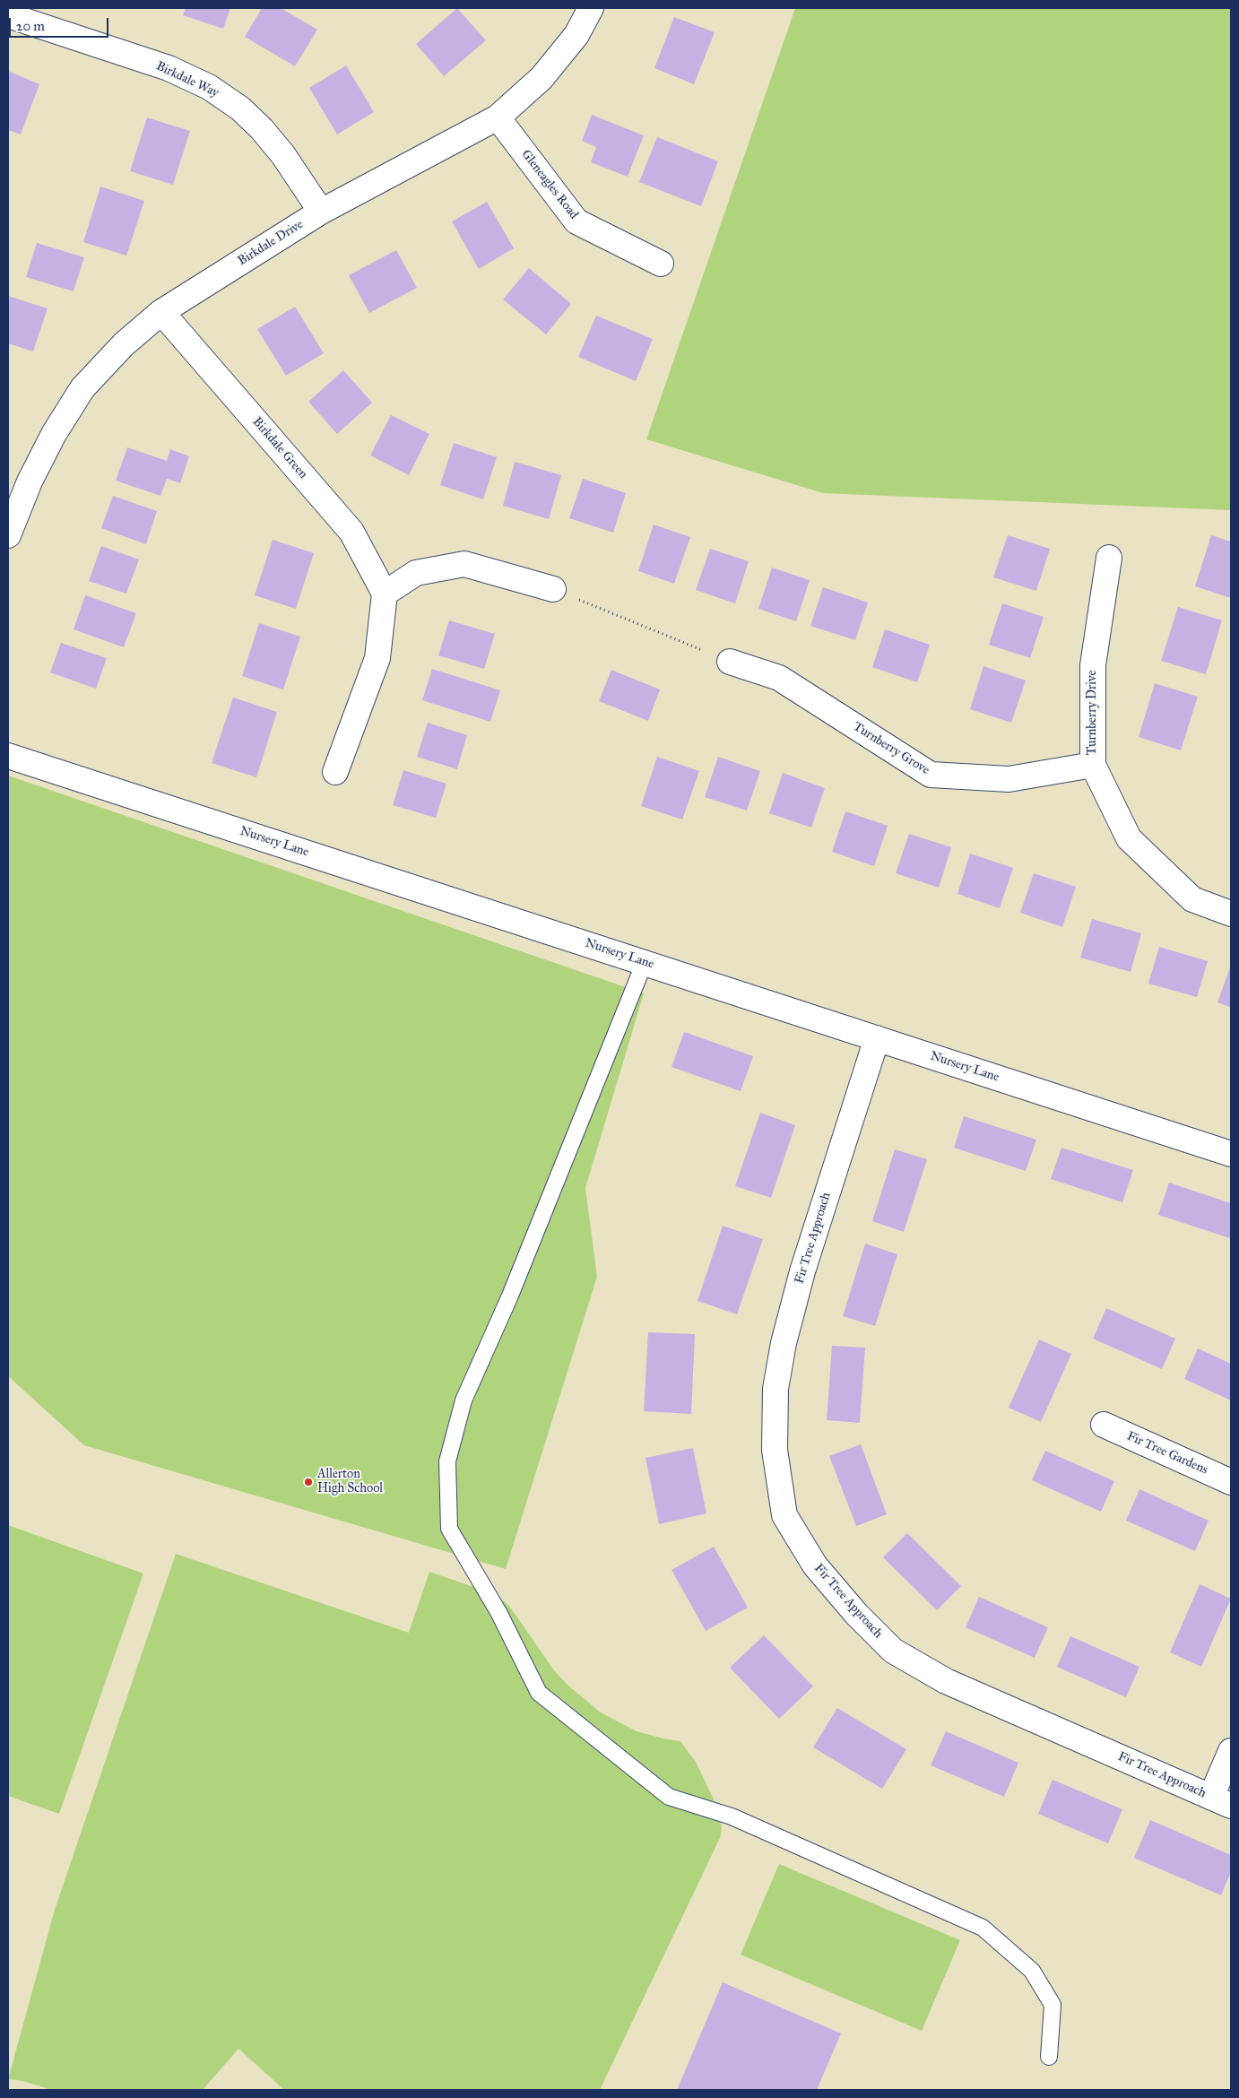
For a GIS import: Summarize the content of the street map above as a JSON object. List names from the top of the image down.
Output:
{
  "streets": {
    "street": [
      "Birkdale Way",
      "Gleneagles Road",
      "Birkdale Drive",
      "Birkdale Green",
      "Turnberry Drive",
      "Turnberry Grove",
      "Nursery Lane",
      "Fir Tree Approach",
      "Fir Tree Gardens"
    ]
  },
  "crossings": [
    ["Birkdale Way", "Birkdale Drive"],
    ["Gleneagles Road", "Birkdale Drive"],
    ["Birkdale Drive", "Birkdale Green"],
    ["Turnberry Drive", "Turnberry Grove"],
    ["Nursery Lane", "Fir Tree Approach"]
  ],
  "places": ["Allerton High School"],
  "scale_bar": "20 m"
}
